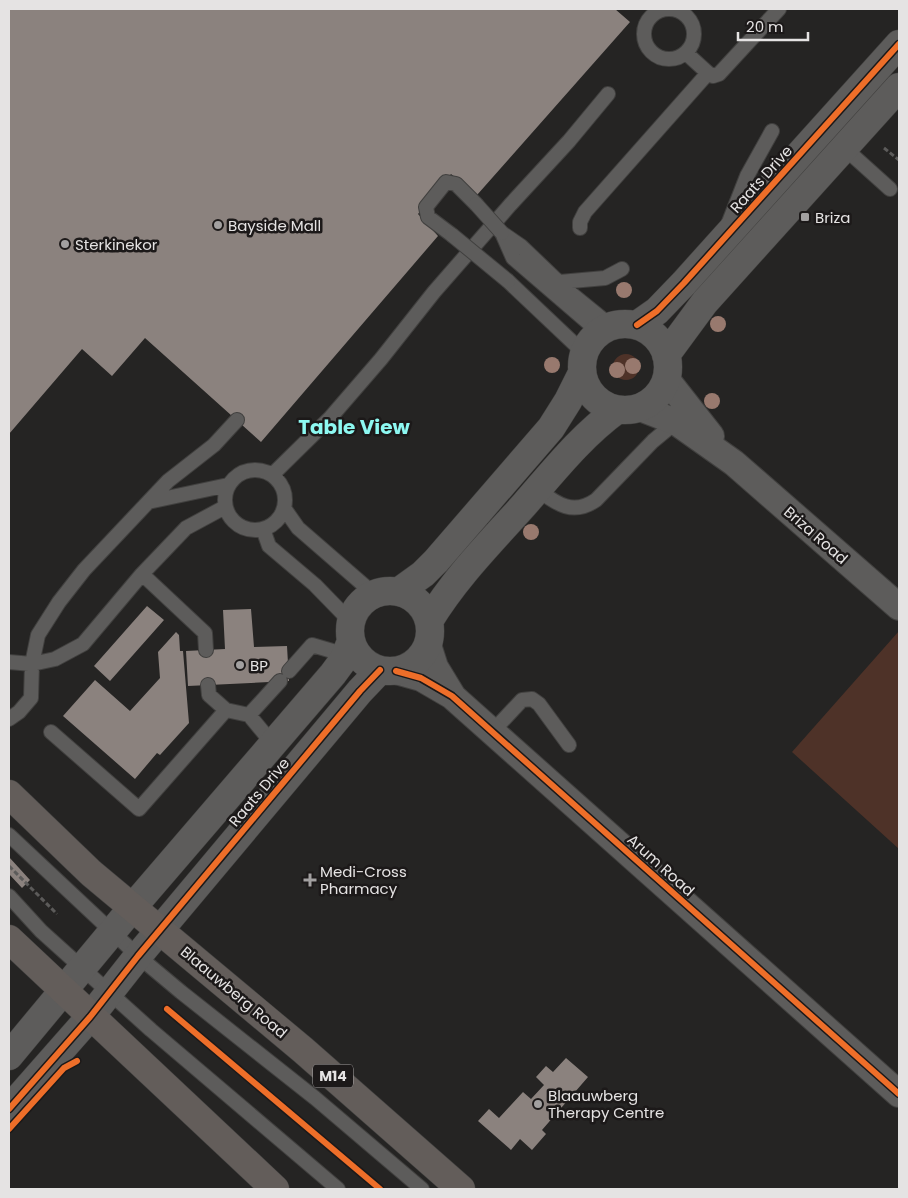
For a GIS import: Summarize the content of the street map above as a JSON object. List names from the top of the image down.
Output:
{
  "streets": {
    "main road": ["Blaauwberg Road", "M14"],
    "street": ["Raats Drive", "Briza Road", "Arum Road"]
  },
  "crossings": [
    ["Raats Drive", "Briza Road"],
    ["Raats Drive", "Arum Road"],
    ["Raats Drive", "Blaauwberg Road"]
  ],
  "districts": ["Table View"],
  "places": {
    "transit": ["Briza"],
    "other": [
      "Bayside Mall",
      "Sterkinekor",
      "BP",
      "Blaauwberg Therapy Centre"
    ],
    "health": ["Medi-Cross Pharmacy"]
  },
  "scale_bar": "20 m"
}
